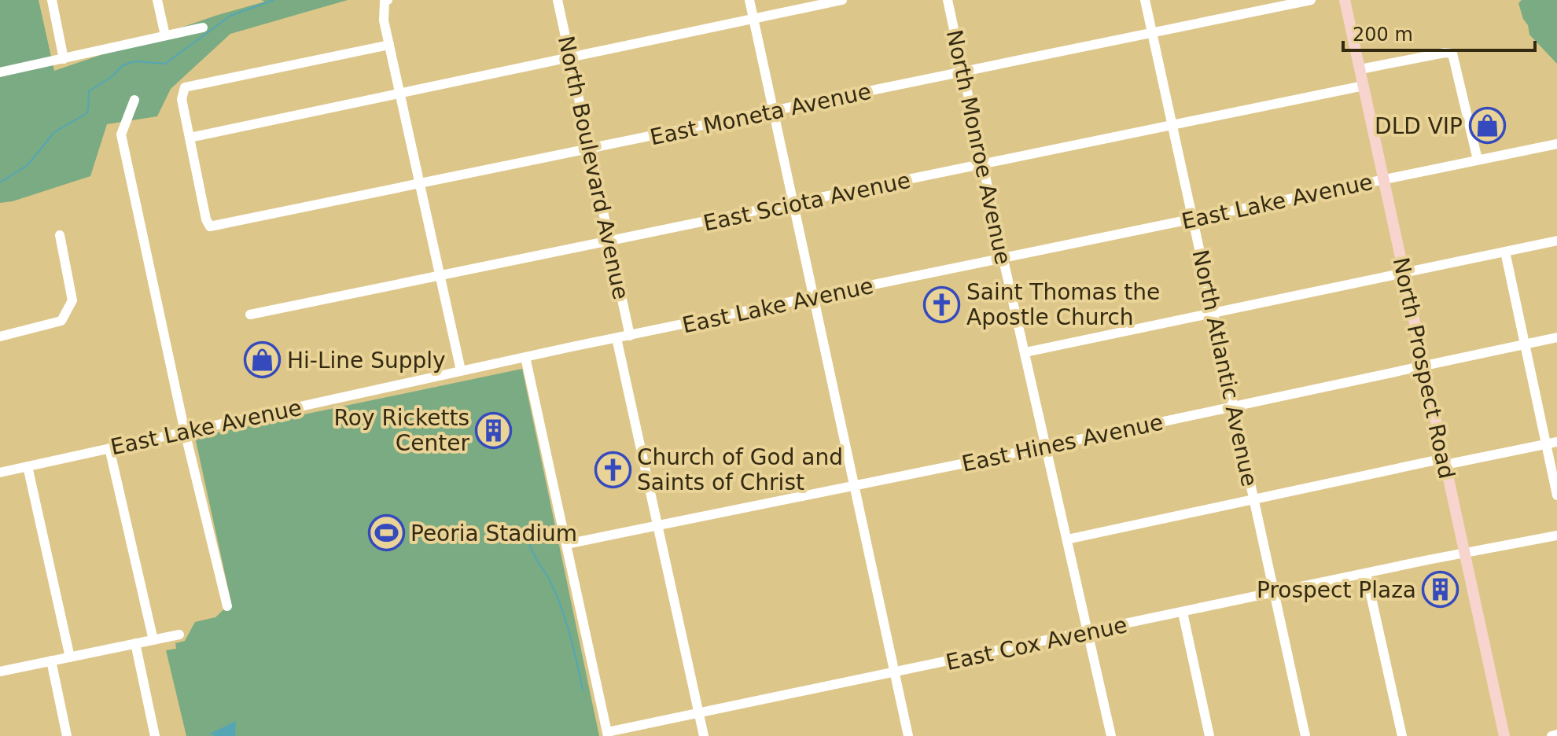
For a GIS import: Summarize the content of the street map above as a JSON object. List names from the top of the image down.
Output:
{
  "streets": {
    "main road": ["North Prospect Road"],
    "street": [
      "East Moneta Avenue",
      "North Monroe Avenue",
      "North Boulevard Avenue",
      "East Sciota Avenue",
      "East Lake Avenue",
      "North Atlantic Avenue",
      "East Hines Avenue",
      "East Cox Avenue"
    ]
  },
  "crossings": [
    ["East Moneta Avenue", "North Monroe Avenue"],
    ["East Moneta Avenue", "North Boulevard Avenue"],
    ["East Moneta Avenue", "North Atlantic Avenue"],
    ["North Monroe Avenue", "East Sciota Avenue"],
    ["North Monroe Avenue", "East Lake Avenue"],
    ["North Monroe Avenue", "East Hines Avenue"],
    ["North Monroe Avenue", "East Cox Avenue"],
    ["North Boulevard Avenue", "East Sciota Avenue"],
    ["North Boulevard Avenue", "East Lake Avenue"],
    ["East Sciota Avenue", "North Atlantic Avenue"],
    ["East Sciota Avenue", "North Prospect Road"],
    ["East Lake Avenue", "North Atlantic Avenue"],
    ["East Lake Avenue", "North Prospect Road"],
    ["North Atlantic Avenue", "East Hines Avenue"],
    ["North Atlantic Avenue", "East Cox Avenue"],
    ["North Prospect Road", "East Hines Avenue"],
    ["North Prospect Road", "East Cox Avenue"]
  ],
  "places": {
    "shop": ["DLD VIP", "Hi-Line Supply"],
    "church": ["Saint Thomas the Apostle Church", "Church of God and Saints of Christ"],
    "building": ["Roy Ricketts Center", "Prospect Plaza"],
    "sports": ["Peoria Stadium"]
  },
  "scale_bar": "200 m"
}
